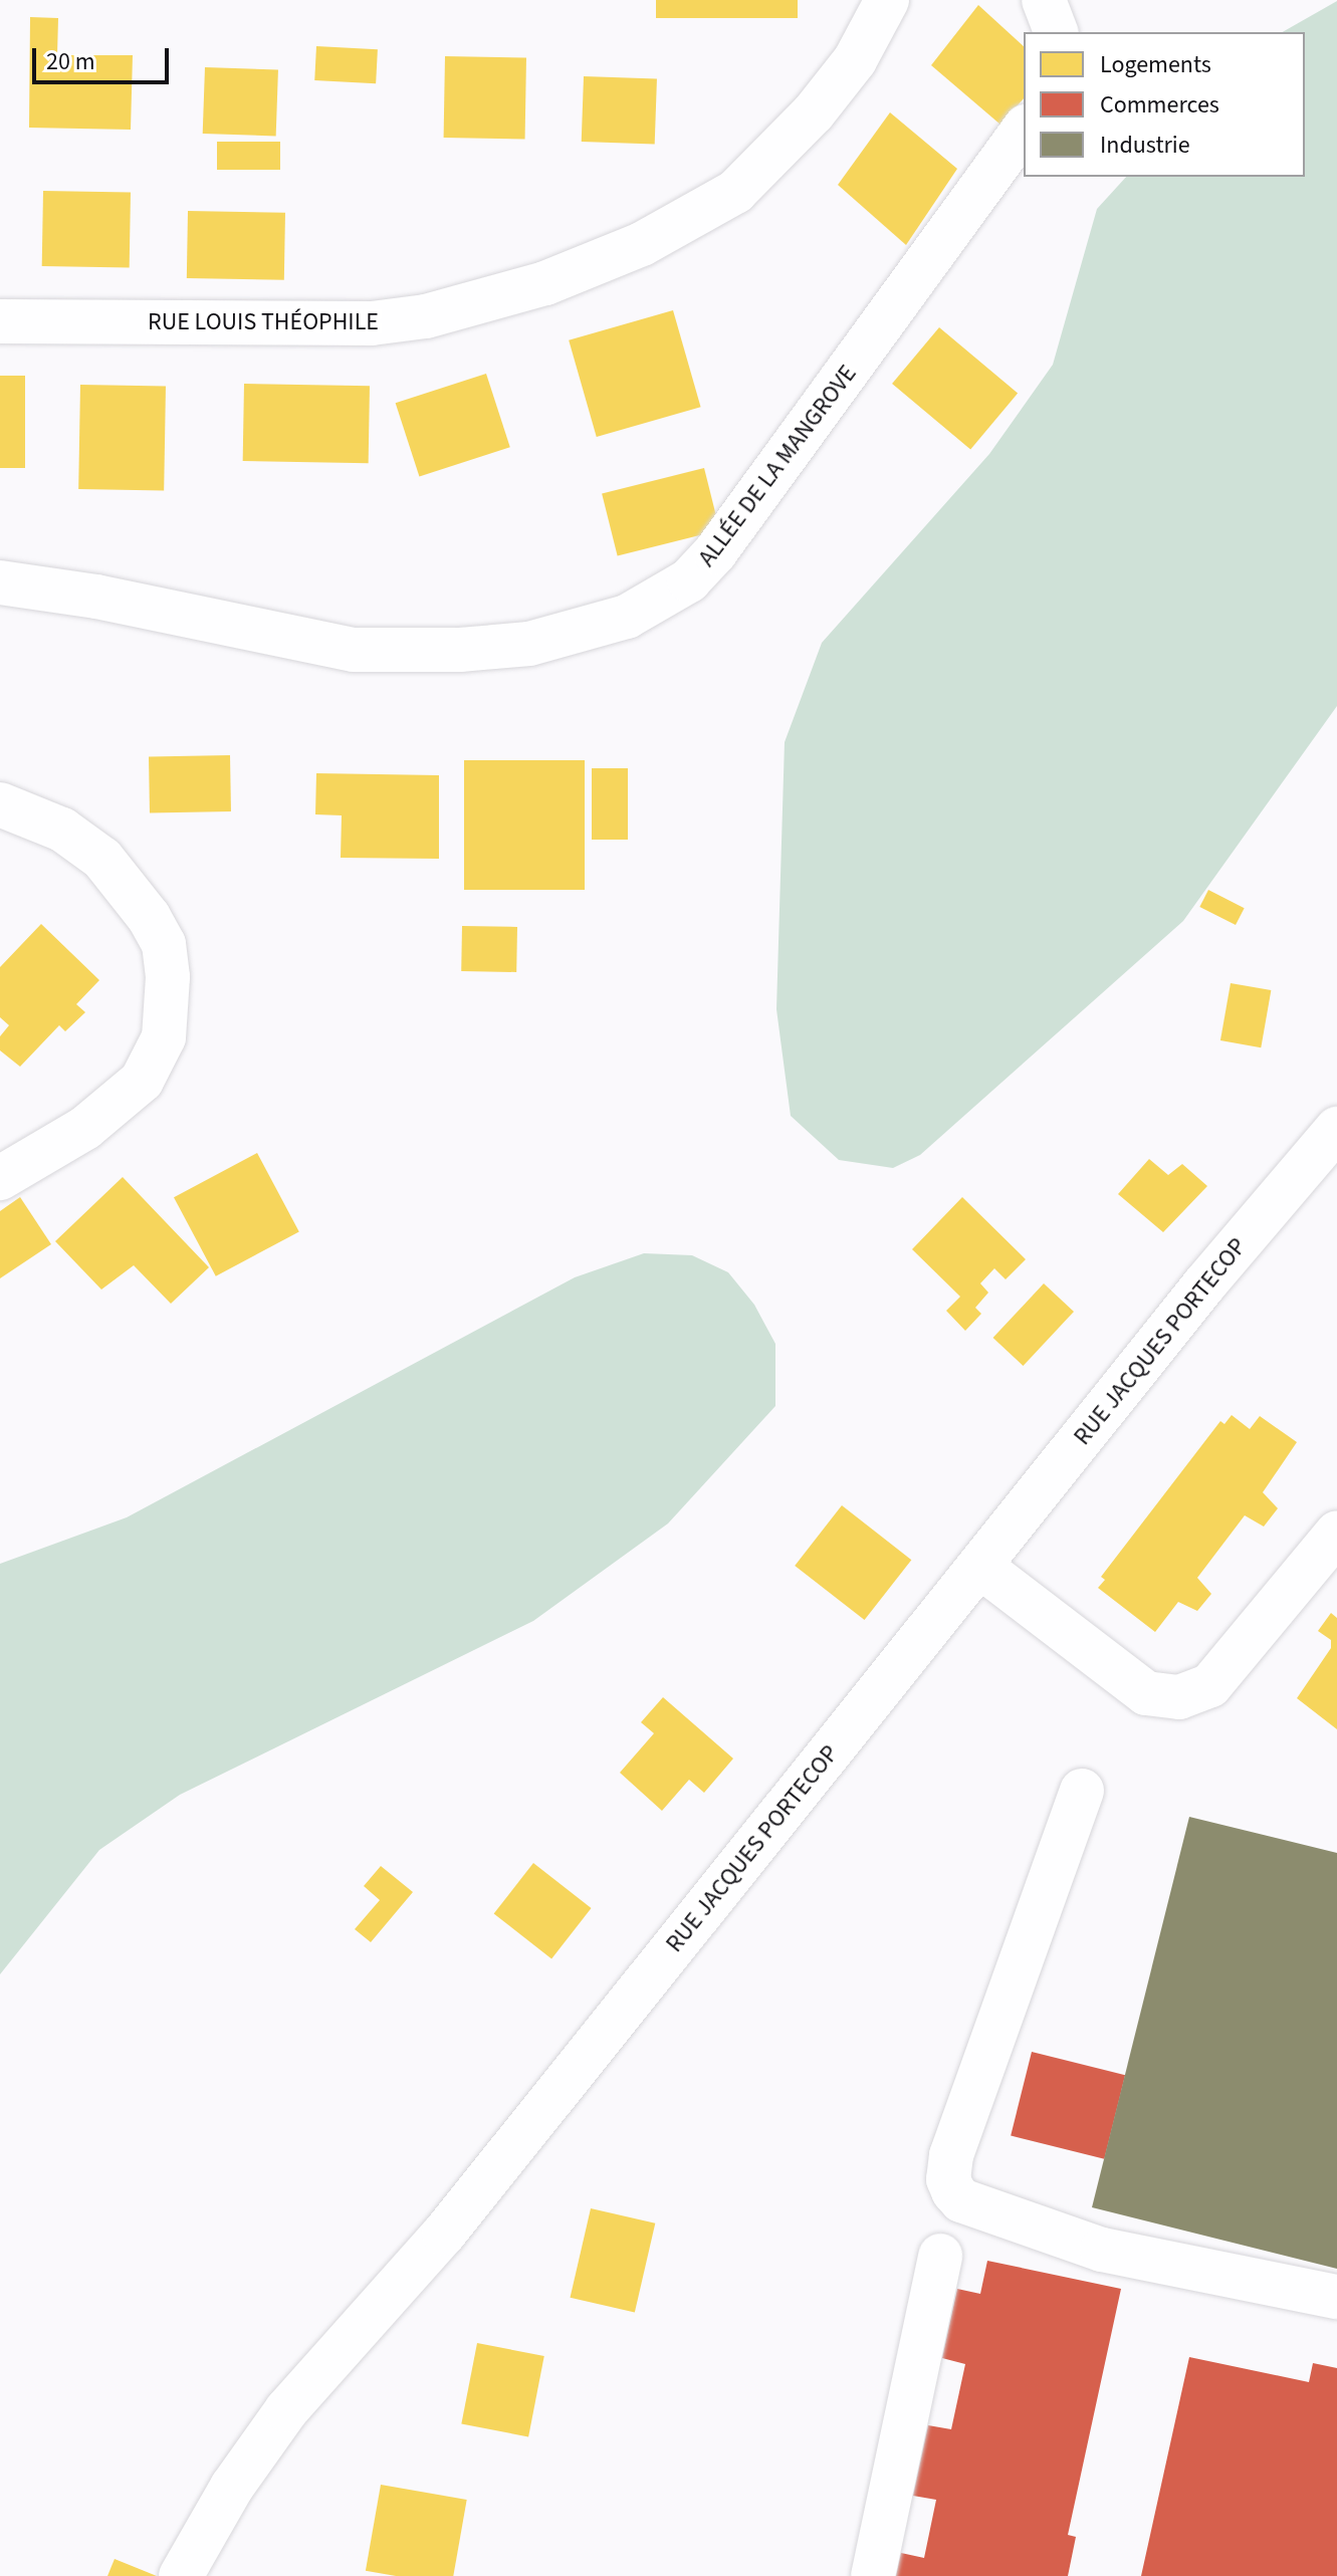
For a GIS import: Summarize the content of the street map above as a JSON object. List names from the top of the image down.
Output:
{
  "streets": {
    "street": ["RUE LOUIS THÉOPHILE", "ALLÉE DE LA MANGROVE", "RUE JACQUES PORTECOP"]
  },
  "legend": ["Logements", "Commerces", "Industrie"],
  "scale_bar": "20 m"
}
